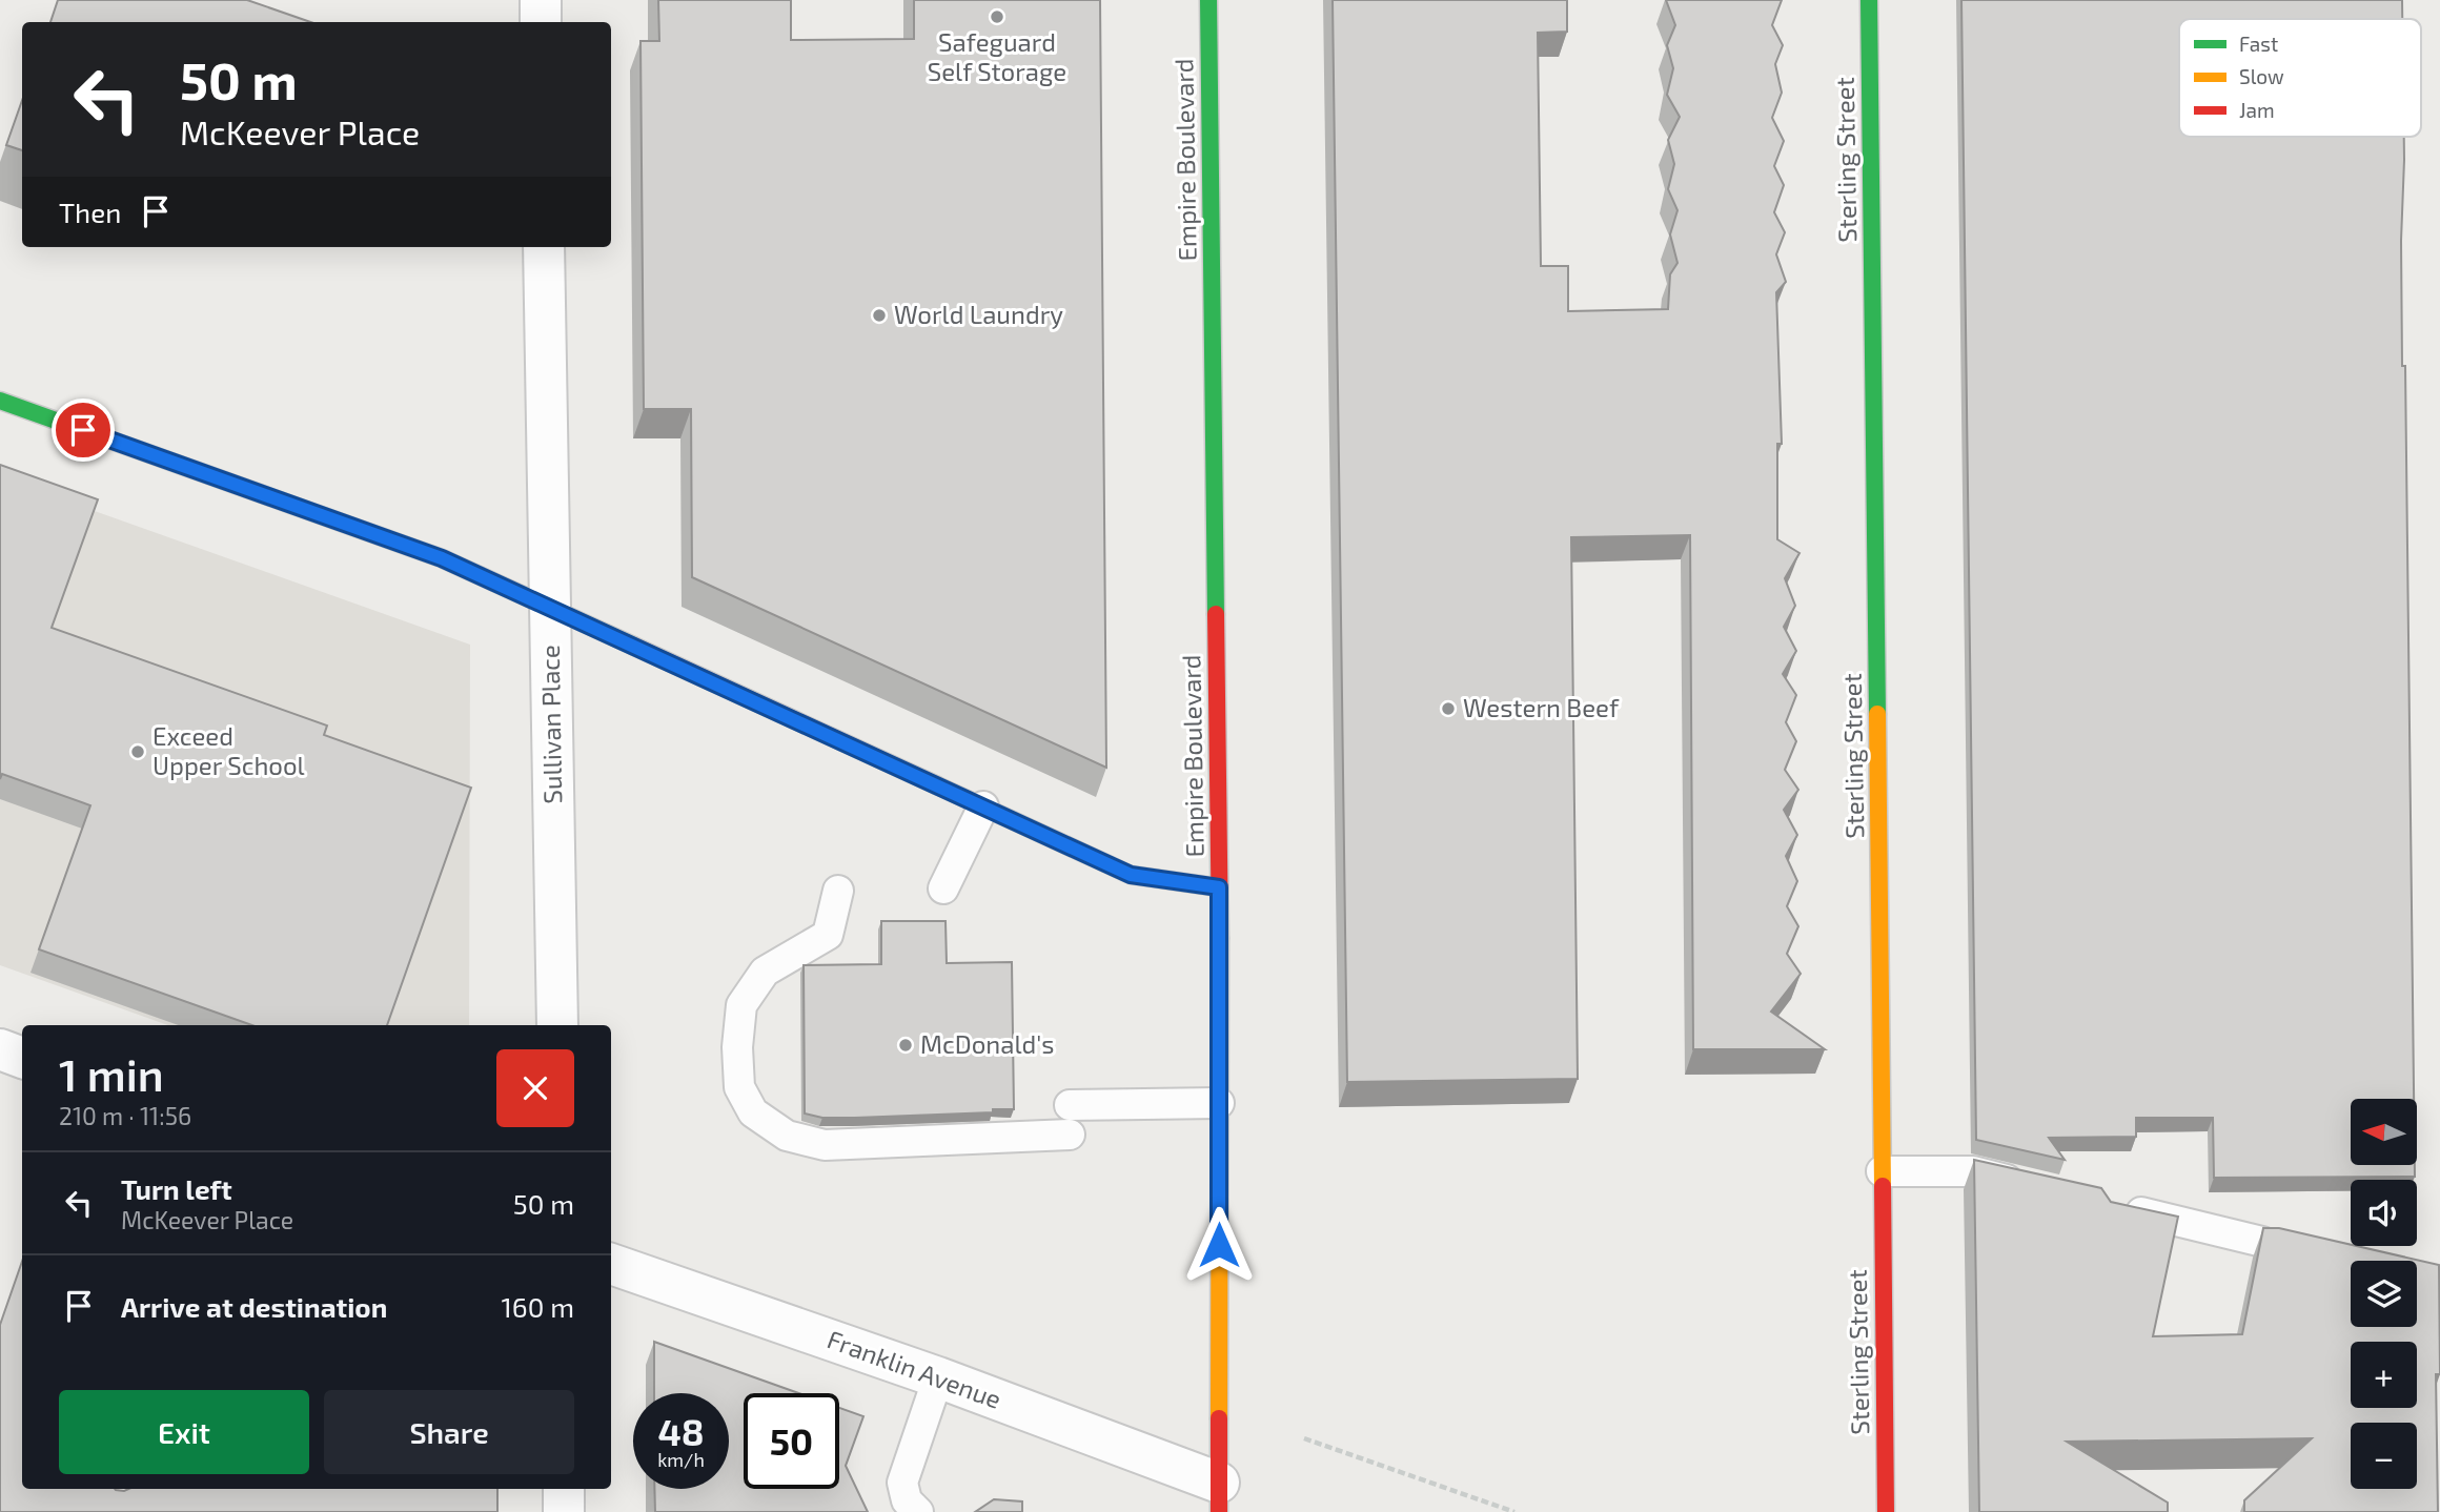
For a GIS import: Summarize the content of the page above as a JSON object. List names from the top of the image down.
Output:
{
  "streets": {
    "street": [
      "Empire Boulevard",
      "Sterling Street",
      "Sullivan Place",
      "Franklin Avenue"
    ]
  },
  "crossings": [
    ["Empire Boulevard", "Franklin Avenue"]
  ],
  "places": [
    "Safeguard Self Storage",
    "World Laundry",
    "Western Beef",
    "Exceed Upper School",
    "McDonald's"
  ],
  "legend": ["Fast", "Slow", "Jam"],
  "north": "left",
  "page": {
    "turn": ["50 m", "McKeever Place"],
    "then": "Then",
    "heading": ["1 min", "210 m · 11:56"],
    "map_buttons": ["+", "−"],
    "list": [
      {
        "name": "Turn left",
        "note": "McKeever Place",
        "value": "50 m"
      },
      {
        "name": "Arrive at destination",
        "value": "160 m"
      }
    ],
    "buttons": ["Exit", "Share"],
    "speed": "48 km/h",
    "limit": "50"
  }
}
